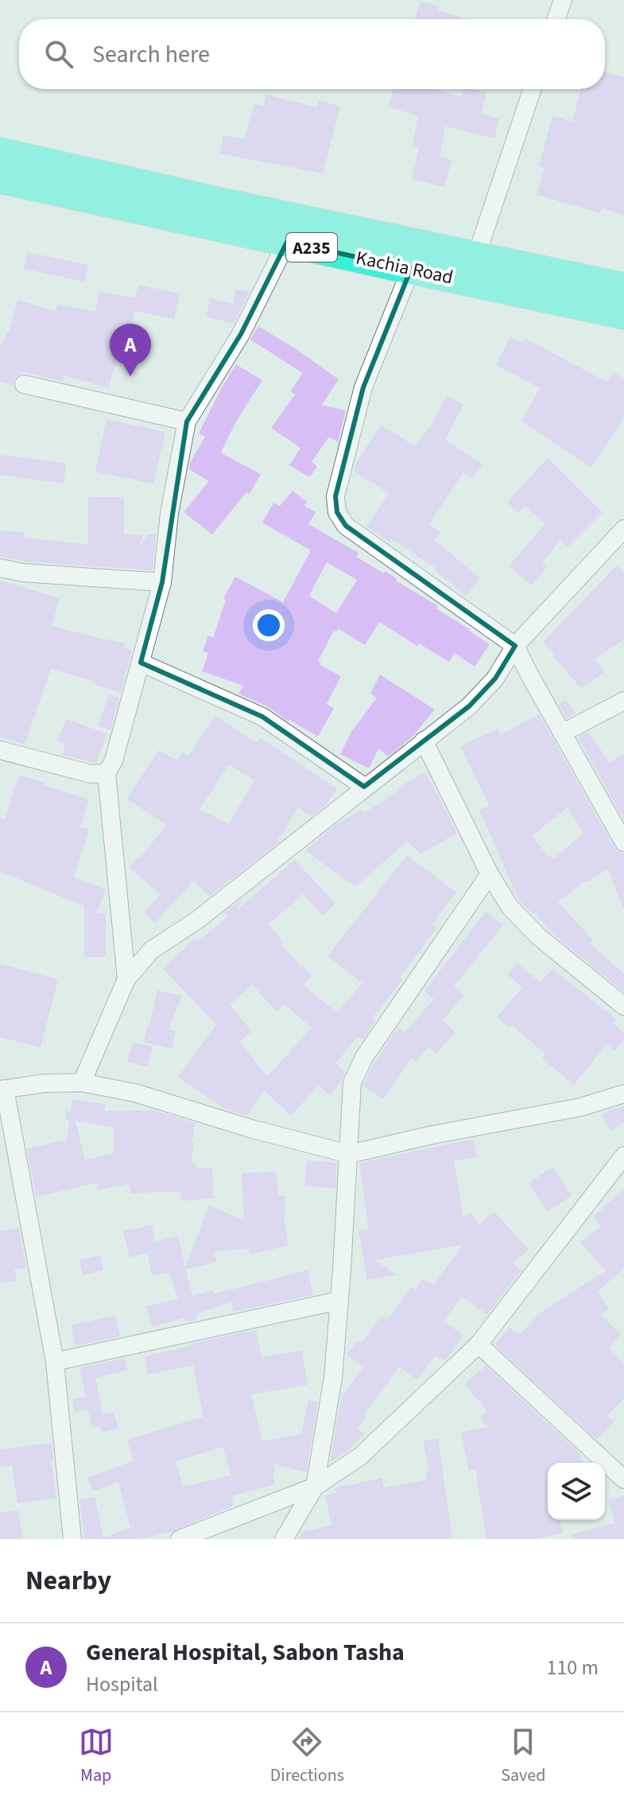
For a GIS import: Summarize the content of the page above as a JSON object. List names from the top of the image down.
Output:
{
  "streets": {
    "highway": ["A235", "Kachia Road"]
  },
  "page": {
    "search": "Search here",
    "pins": "A",
    "heading": "Nearby",
    "list": [
      {
        "mark": "A",
        "name": "General Hospital, Sabon Tasha",
        "note": "Hospital",
        "value": "110 m"
      }
    ],
    "nav": ["Map", "Directions", "Saved"]
  }
}
